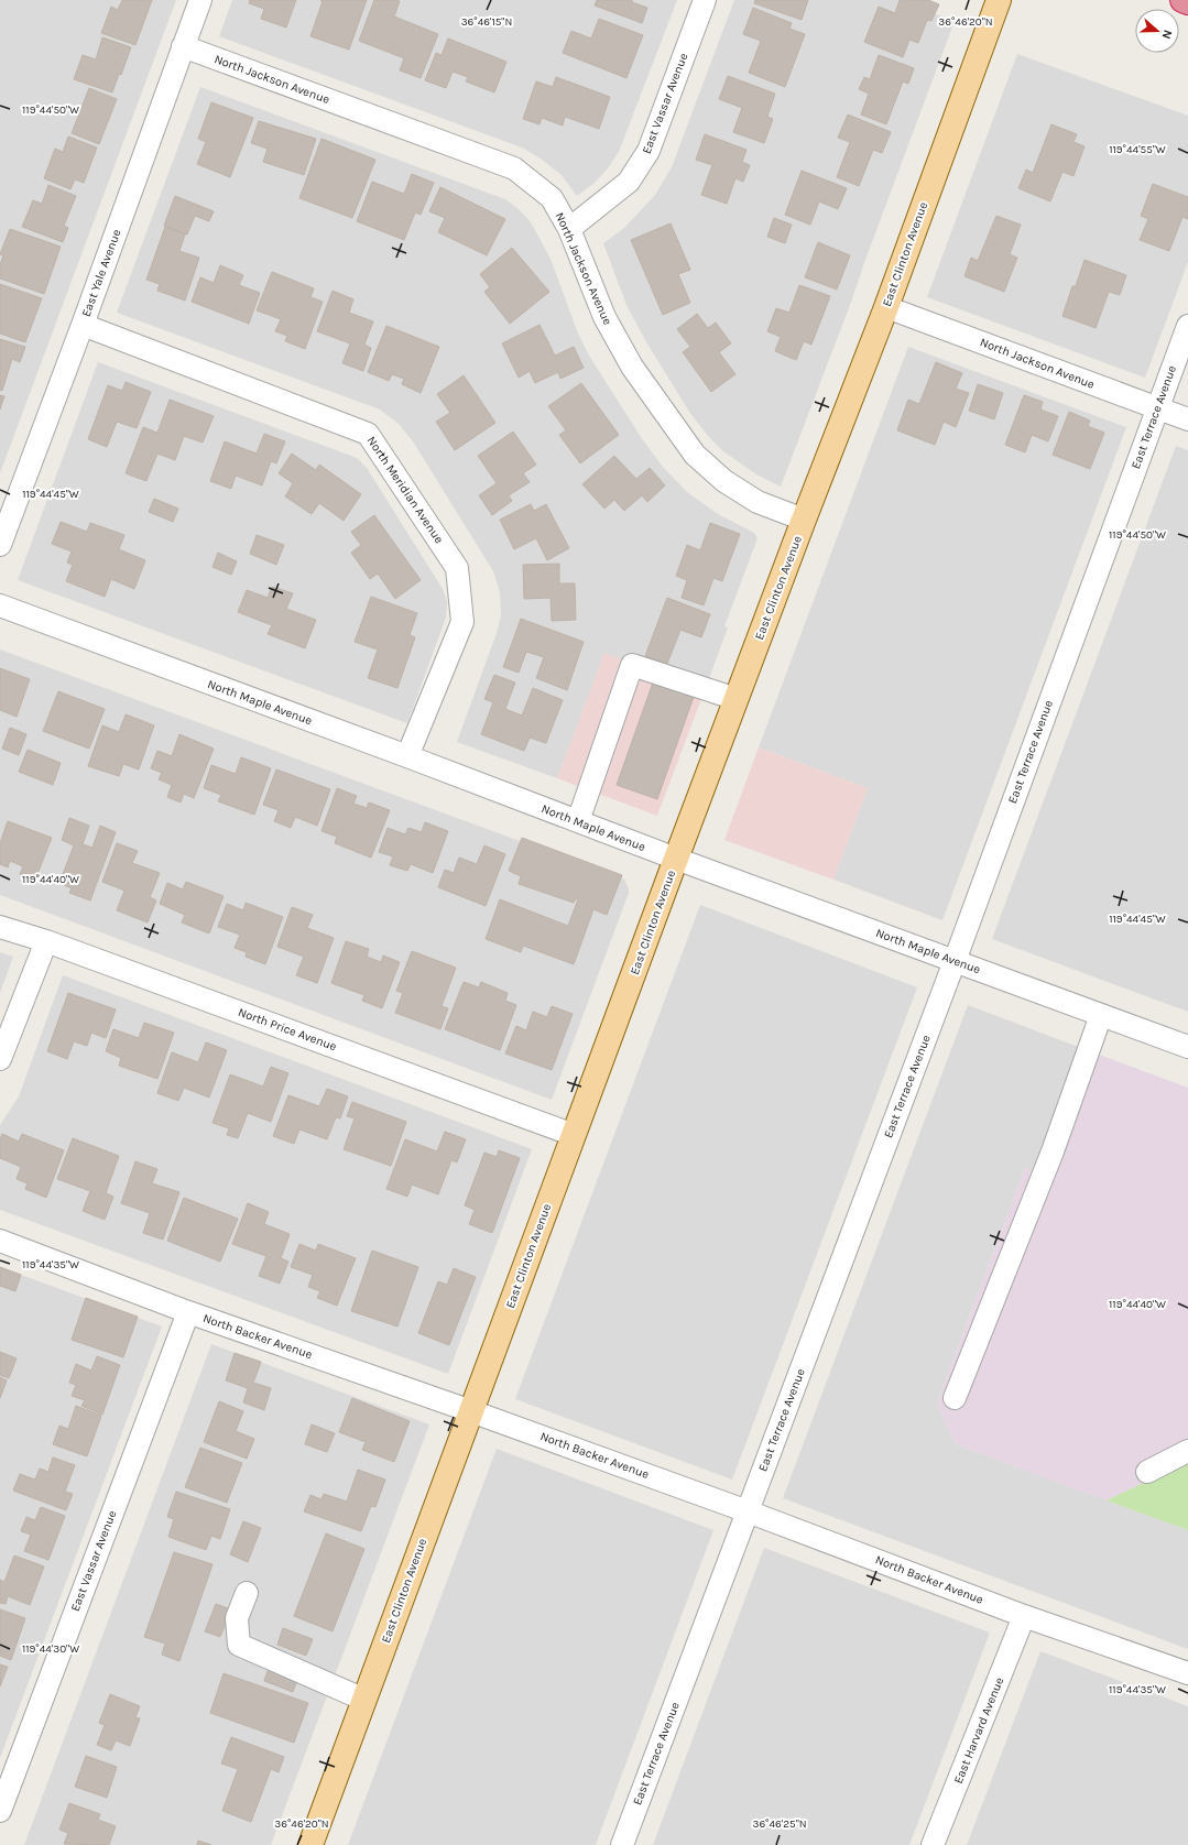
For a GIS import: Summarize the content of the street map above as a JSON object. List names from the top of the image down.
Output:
{
  "streets": {
    "main road": ["East Clinton Avenue"],
    "street": [
      "North Jackson Avenue",
      "East Vassar Avenue",
      "East Yale Avenue",
      "East Terrace Avenue",
      "North Meridian Avenue",
      "North Maple Avenue",
      "North Price Avenue",
      "North Backer Avenue",
      "East Harvard Avenue"
    ]
  },
  "crossings": [
    ["North Jackson Avenue", "East Vassar Avenue"],
    ["North Jackson Avenue", "East Clinton Avenue"],
    ["North Jackson Avenue", "East Yale Avenue"],
    ["North Jackson Avenue", "East Terrace Avenue"],
    ["East Vassar Avenue", "North Backer Avenue"],
    ["East Clinton Avenue", "North Maple Avenue"],
    ["East Clinton Avenue", "North Price Avenue"],
    ["East Clinton Avenue", "North Backer Avenue"],
    ["East Yale Avenue", "North Meridian Avenue"],
    ["East Terrace Avenue", "North Maple Avenue"],
    ["East Terrace Avenue", "North Backer Avenue"],
    ["North Meridian Avenue", "North Maple Avenue"],
    ["North Backer Avenue", "East Harvard Avenue"]
  ],
  "north": "right",
  "coordinates": [
    "36°46'15\"N",
    "36°46'20\"N",
    "119°44'50\"W",
    "119°44'55\"W",
    "119°44'45\"W",
    "119°44'40\"W",
    "119°44'35\"W",
    "119°44'30\"W",
    "36°46'25\"N"
  ]
}
